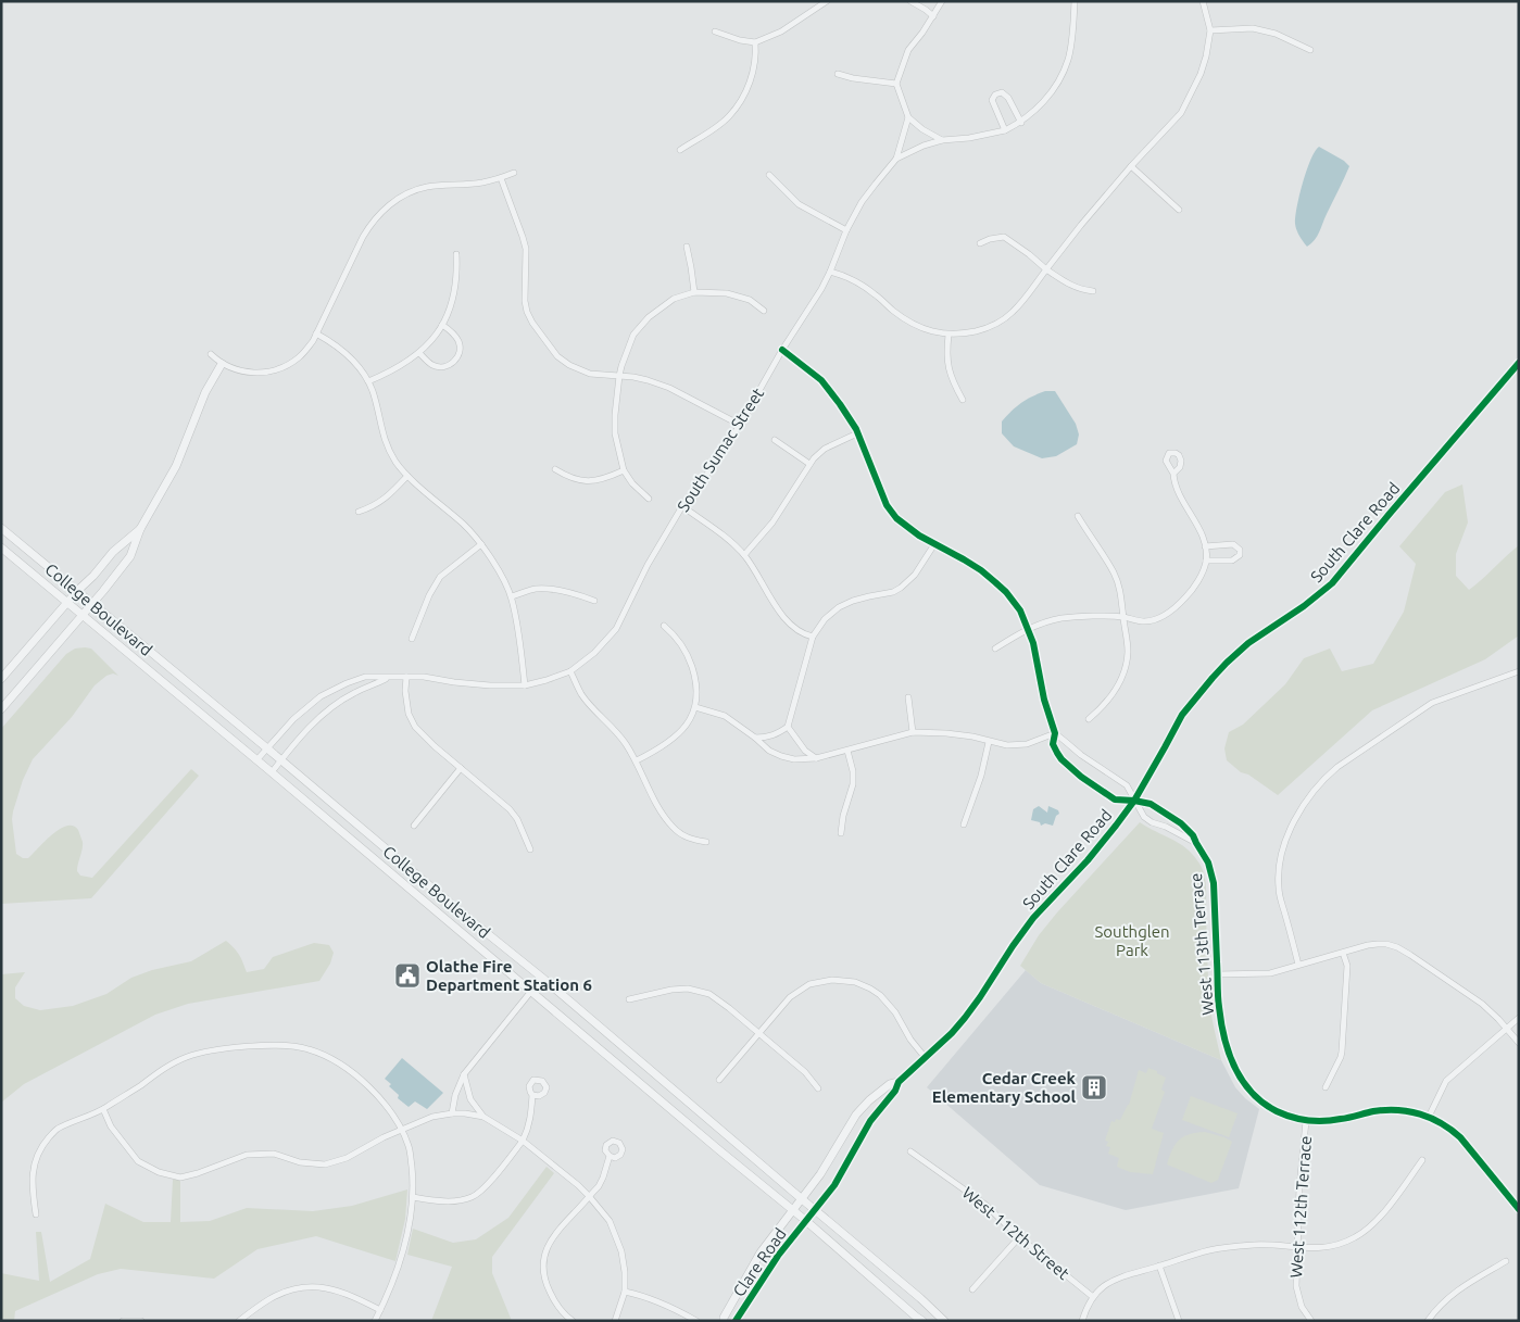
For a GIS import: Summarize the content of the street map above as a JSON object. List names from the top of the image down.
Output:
{
  "streets": {
    "street": [
      "South Sumac Street",
      "South Clare Road",
      "College Boulevard",
      "West 113th Terrace",
      "West 112th Terrace",
      "West 112th Street",
      "Clare Road"
    ]
  },
  "crossings": [
    ["South Sumac Street", "College Boulevard"],
    ["South Sumac Street", "West 113th Terrace"],
    ["South Clare Road", "College Boulevard"],
    ["South Clare Road", "West 113th Terrace"],
    ["South Clare Road", "Clare Road"],
    ["College Boulevard", "Clare Road"],
    ["West 113th Terrace", "West 112th Terrace"]
  ],
  "parks": ["Southglen Park"],
  "places": {
    "public building": ["Olathe Fire Department Station 6"],
    "building": ["Cedar Creek Elementary School"]
  }
}
